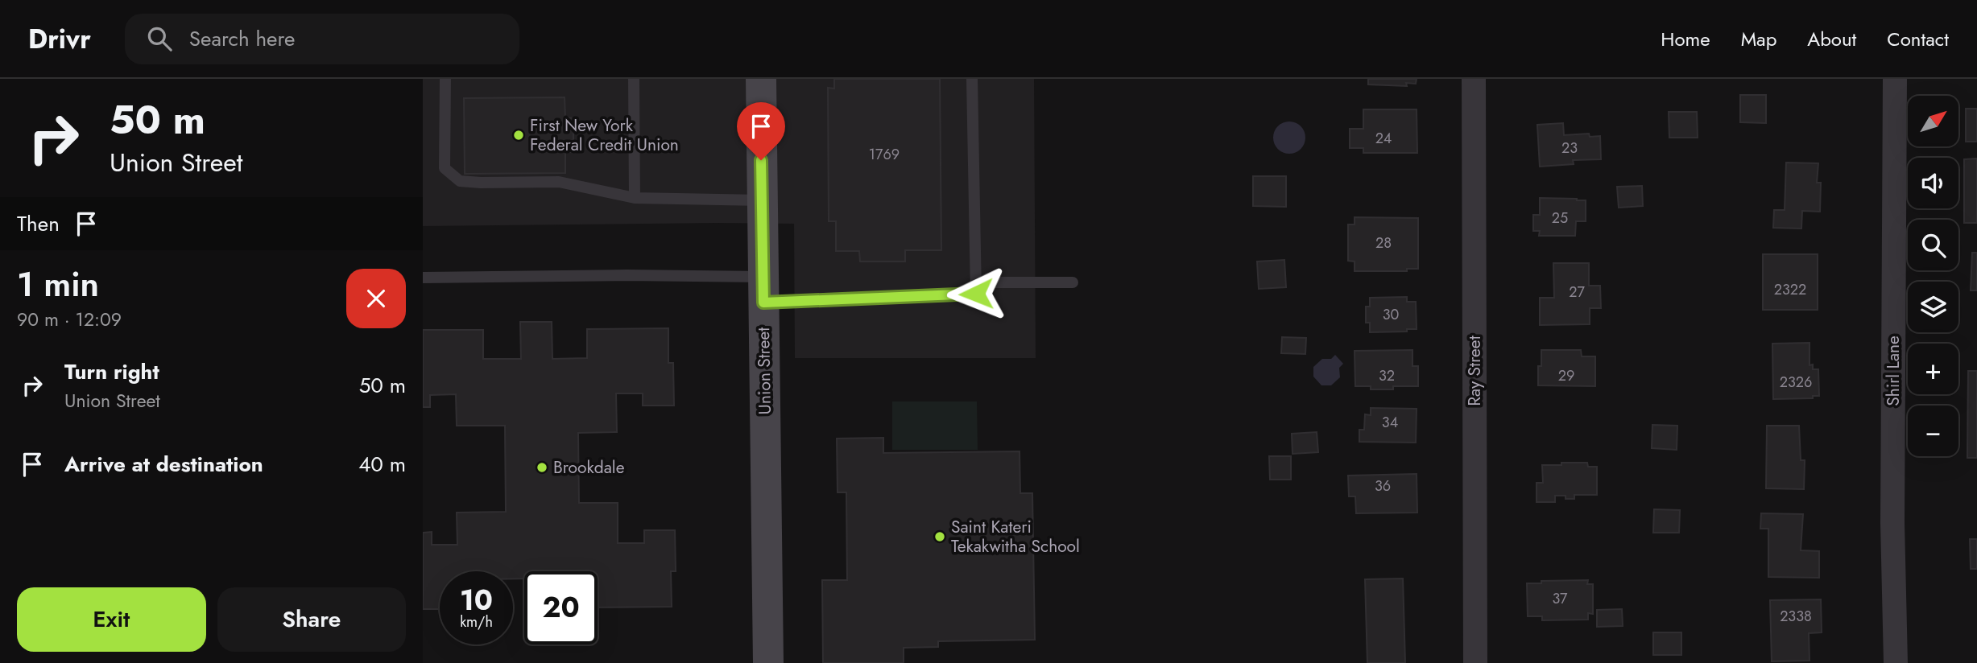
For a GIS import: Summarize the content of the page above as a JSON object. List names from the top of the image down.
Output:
{
  "streets": {
    "main road": ["Union Street"],
    "street": ["Ray Street", "Shirl Lane"]
  },
  "places": ["First New York Federal Credit Union", "Brookdale", "Saint Kateri Tekakwitha School"],
  "house_numbers": [
    "24",
    "23",
    "1769",
    "25",
    "28",
    "2322",
    "27",
    "30",
    "32",
    "29",
    "2326",
    "34",
    "36",
    "37",
    "2338"
  ],
  "north": "top right",
  "page": {
    "header": "Drivr",
    "search": "Search here",
    "nav": [
      "Home",
      "Map",
      "About",
      "Contact"
    ],
    "turn": ["50 m", "Union Street"],
    "map_buttons": ["+", "−"],
    "then": "Then",
    "heading": ["1 min", "90 m · 12:09"],
    "list": [
      {
        "name": "Turn right",
        "note": "Union Street",
        "value": "50 m"
      },
      {
        "name": "Arrive at destination",
        "value": "40 m"
      }
    ],
    "speed": "10 km/h",
    "limit": "20",
    "buttons": ["Exit", "Share"]
  }
}
